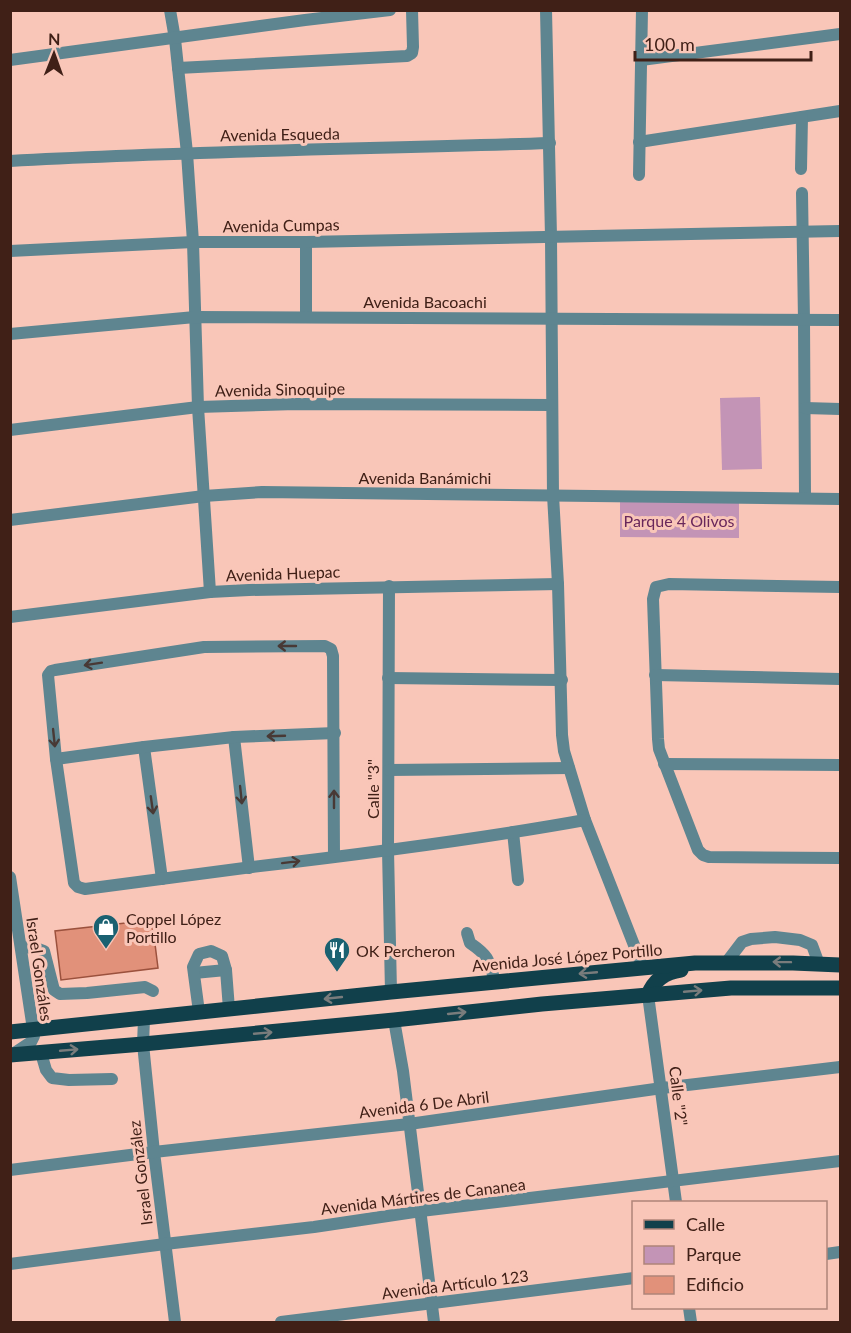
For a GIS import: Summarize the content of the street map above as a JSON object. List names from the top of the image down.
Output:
{
  "streets": {
    "main road": ["Avenida José López Portillo"],
    "street": [
      "Avenida Esqueda",
      "Avenida Cumpas",
      "Avenida Bacoachi",
      "Avenida Sinoquipe",
      "Avenida Banámichi",
      "Avenida Huepac",
      "Calle \"3\"",
      "Israel Gonzáles",
      "Calle \"2\"",
      "Avenida 6 De Abril",
      "Israel González",
      "Avenida Mártires de Cananea",
      "Avenida Artículo 123"
    ]
  },
  "crossings": [
    ["Avenida Huepac", "Calle \"3\""],
    ["Calle \"3\"", "Avenida José López Portillo"],
    ["Avenida José López Portillo", "Israel Gonzáles"],
    ["Avenida José López Portillo", "Israel González"],
    ["Calle \"2\"", "Avenida 6 De Abril"],
    ["Calle \"2\"", "Avenida Mártires de Cananea"],
    ["Avenida 6 De Abril", "Israel González"],
    ["Israel González", "Avenida Mártires de Cananea"]
  ],
  "parks": ["Parque 4 Olivos"],
  "places": {
    "shop": ["Coppel López Portillo"],
    "restaurant": ["OK Percheron"]
  },
  "legend": ["Calle", "Parque", "Edificio"],
  "scale_bar": "100 m",
  "north": "top"
}
